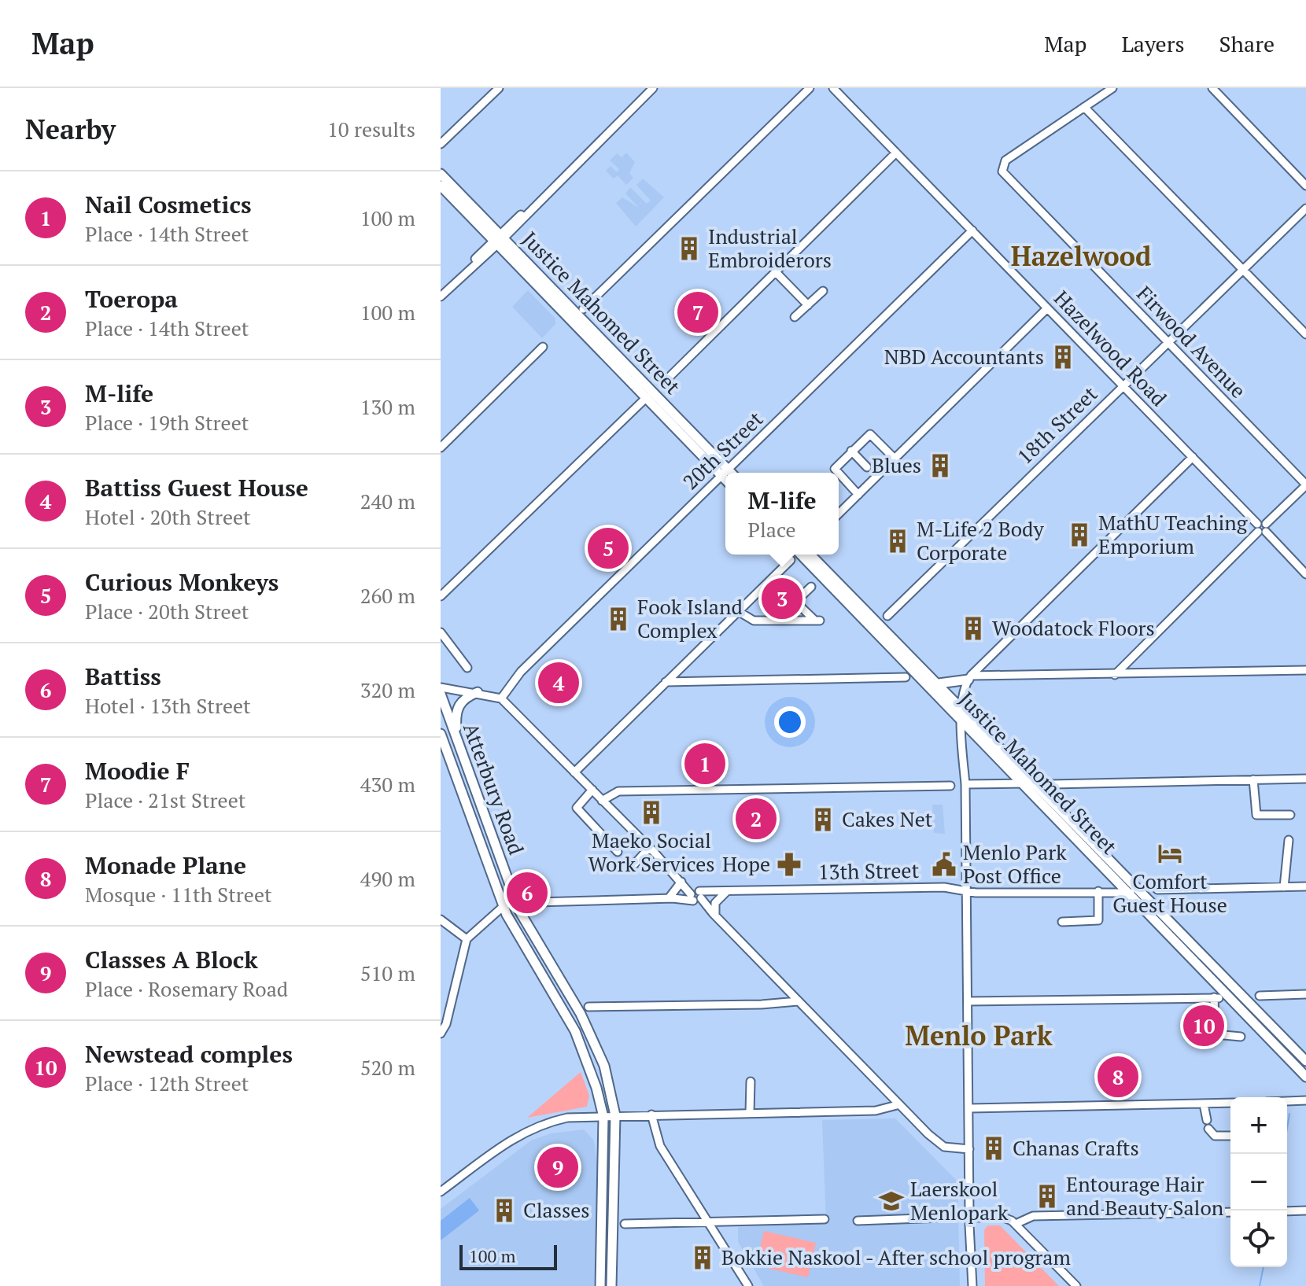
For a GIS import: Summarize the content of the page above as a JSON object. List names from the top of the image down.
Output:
{
  "streets": {
    "main road": ["Justice Mahomed Street", "Atterbury Road"],
    "street": [
      "Firwood Avenue",
      "Hazelwood Road",
      "18th Street",
      "20th Street",
      "13th Street"
    ]
  },
  "crossings": [
    ["Justice Mahomed Street", "20th Street"],
    ["Justice Mahomed Street", "13th Street"],
    ["Firwood Avenue", "18th Street"],
    ["Hazelwood Road", "18th Street"],
    ["Hazelwood Road", "20th Street"]
  ],
  "districts": ["Hazelwood", "Menlo Park"],
  "places": {
    "building": [
      "Industrial Embroiderors",
      "NBD Accountants",
      "Blues",
      "MathU Teaching Emporium",
      "M-Life 2 Body Corporate",
      "Fook Island Complex",
      "Woodatock Floors",
      "Maeko Social Work Services",
      "Cakes Net",
      "Chanas Crafts",
      "Entourage Hair and Beauty Salon",
      "Classes",
      "Bokkie Naskool - After school program"
    ],
    "hotel": ["Comfort Guest House"],
    "pharmacy": ["Hope"],
    "public building": ["Menlo Park Post Office"],
    "school or university": ["Laerskool Menlopark"]
  },
  "scale_bar": "100 m",
  "page": {
    "header": "Map",
    "nav": ["Map", "Layers", "Share"],
    "heading": ["Nearby", "10 results"],
    "list": [
      {
        "mark": "1",
        "name": "Nail Cosmetics",
        "note": "Place · 14th Street",
        "value": "100 m"
      },
      {
        "mark": "2",
        "name": "Toeropa",
        "note": "Place · 14th Street",
        "value": "100 m"
      },
      {
        "mark": "3",
        "name": "M-life",
        "note": "Place · 19th Street",
        "value": "130 m"
      },
      {
        "mark": "4",
        "name": "Battiss Guest House",
        "note": "Hotel · 20th Street",
        "value": "240 m"
      },
      {
        "mark": "5",
        "name": "Curious Monkeys",
        "note": "Place · 20th Street",
        "value": "260 m"
      },
      {
        "mark": "6",
        "name": "Battiss",
        "note": "Hotel · 13th Street",
        "value": "320 m"
      },
      {
        "mark": "7",
        "name": "Moodie F",
        "note": "Place · 21st Street",
        "value": "430 m"
      },
      {
        "mark": "8",
        "name": "Monade Plane",
        "note": "Mosque · 11th Street",
        "value": "490 m"
      },
      {
        "mark": "9",
        "name": "Classes A Block",
        "note": "Place · Rosemary Road",
        "value": "510 m"
      },
      {
        "mark": "10",
        "name": "Newstead comples",
        "note": "Place · 12th Street",
        "value": "520 m"
      }
    ],
    "pins": [
      "7",
      "5",
      "3",
      "4",
      "1",
      "2",
      "6",
      "10",
      "8",
      "9"
    ],
    "popup": ["M-life", "Place"],
    "map_buttons": ["+", "−"],
    "scale": "100 m"
  }
}
